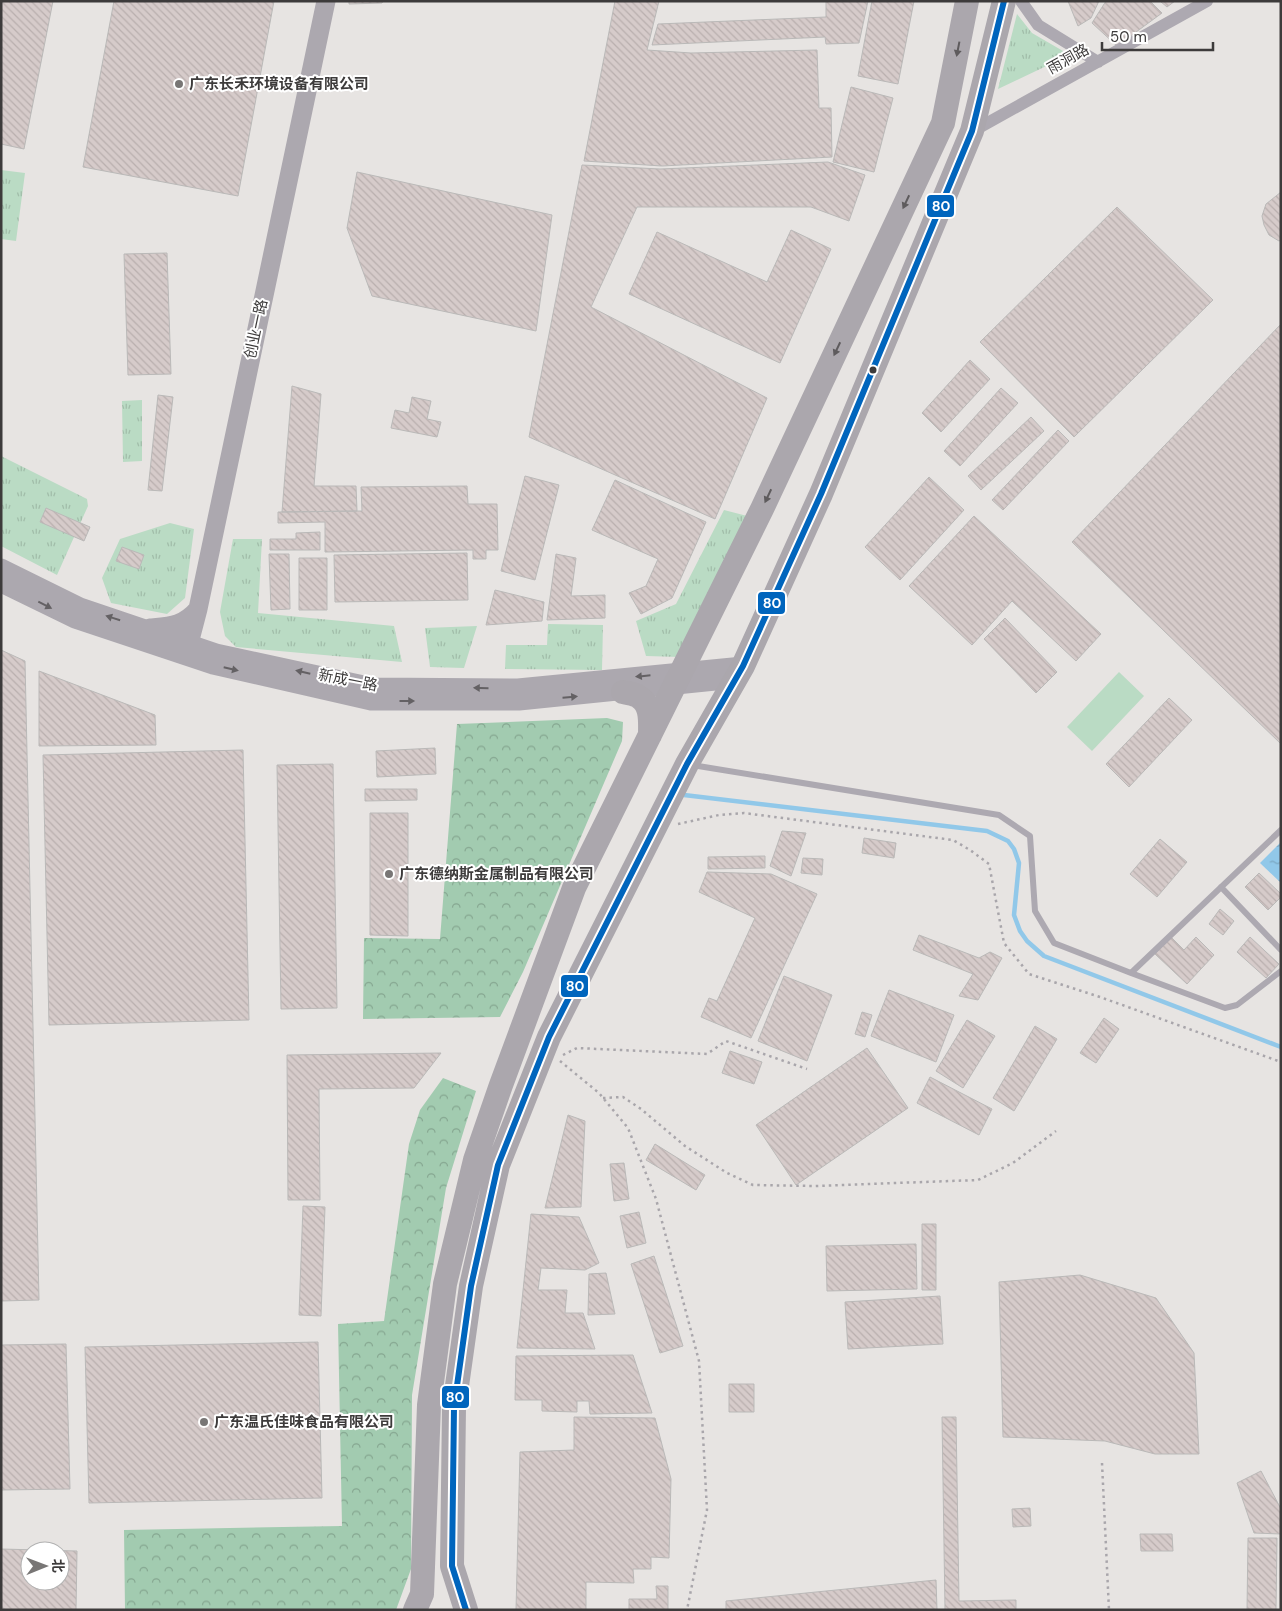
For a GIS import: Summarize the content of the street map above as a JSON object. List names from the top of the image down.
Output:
{
  "streets": {
    "street": ["雨洞路", "创业一路", "新成一路"]
  },
  "crossings": [
    ["创业一路", "新成一路"]
  ],
  "places": ["广东长禾环境设备有限公司", "广东德纳斯金属制品有限公司", "广东温氏佳味食品有限公司"],
  "lines": ["transit line 80"],
  "scale_bar": "50 m",
  "north": "right"
}
